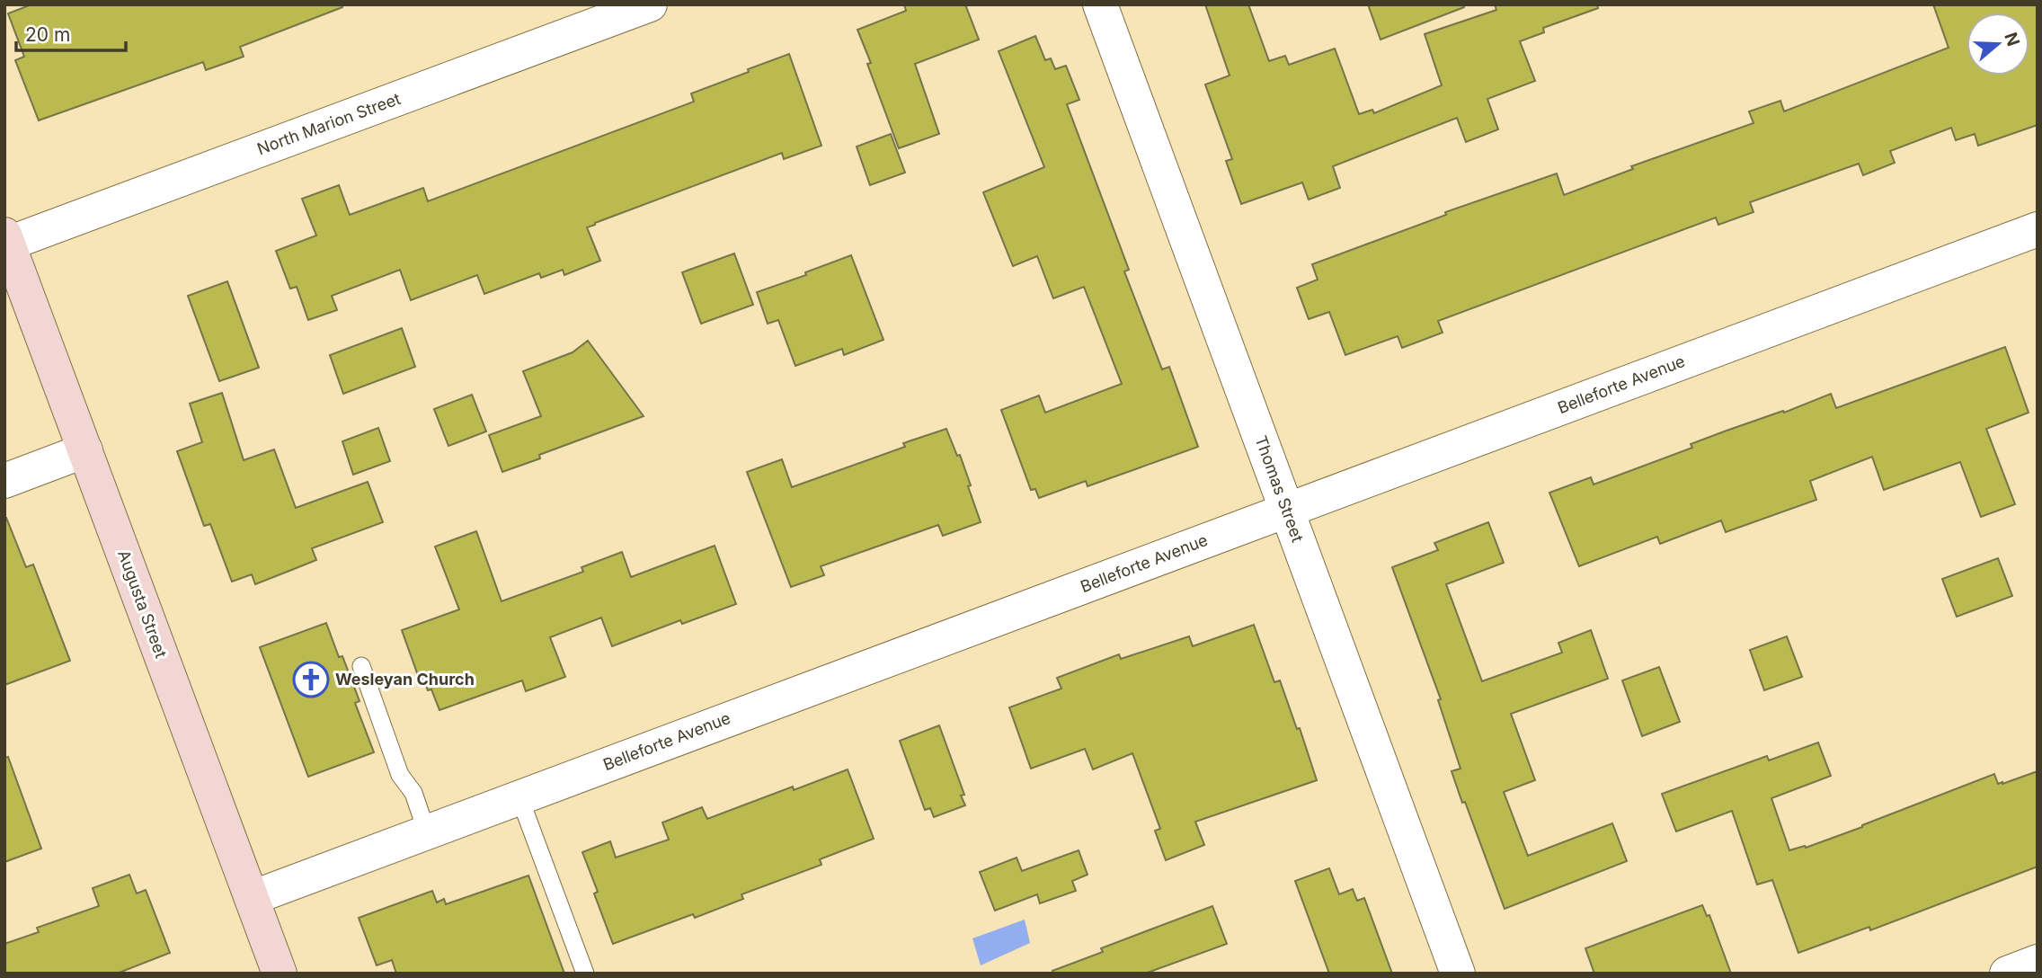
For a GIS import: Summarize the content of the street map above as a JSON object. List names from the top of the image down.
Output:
{
  "streets": {
    "street": [
      "North Marion Street",
      "Belleforte Avenue",
      "Thomas Street",
      "Augusta Street"
    ]
  },
  "crossings": [
    ["North Marion Street", "Augusta Street"],
    ["Belleforte Avenue", "Thomas Street"],
    ["Belleforte Avenue", "Augusta Street"]
  ],
  "places": {
    "church": ["Wesleyan Church"]
  },
  "scale_bar": "20 m",
  "north": "right"
}
